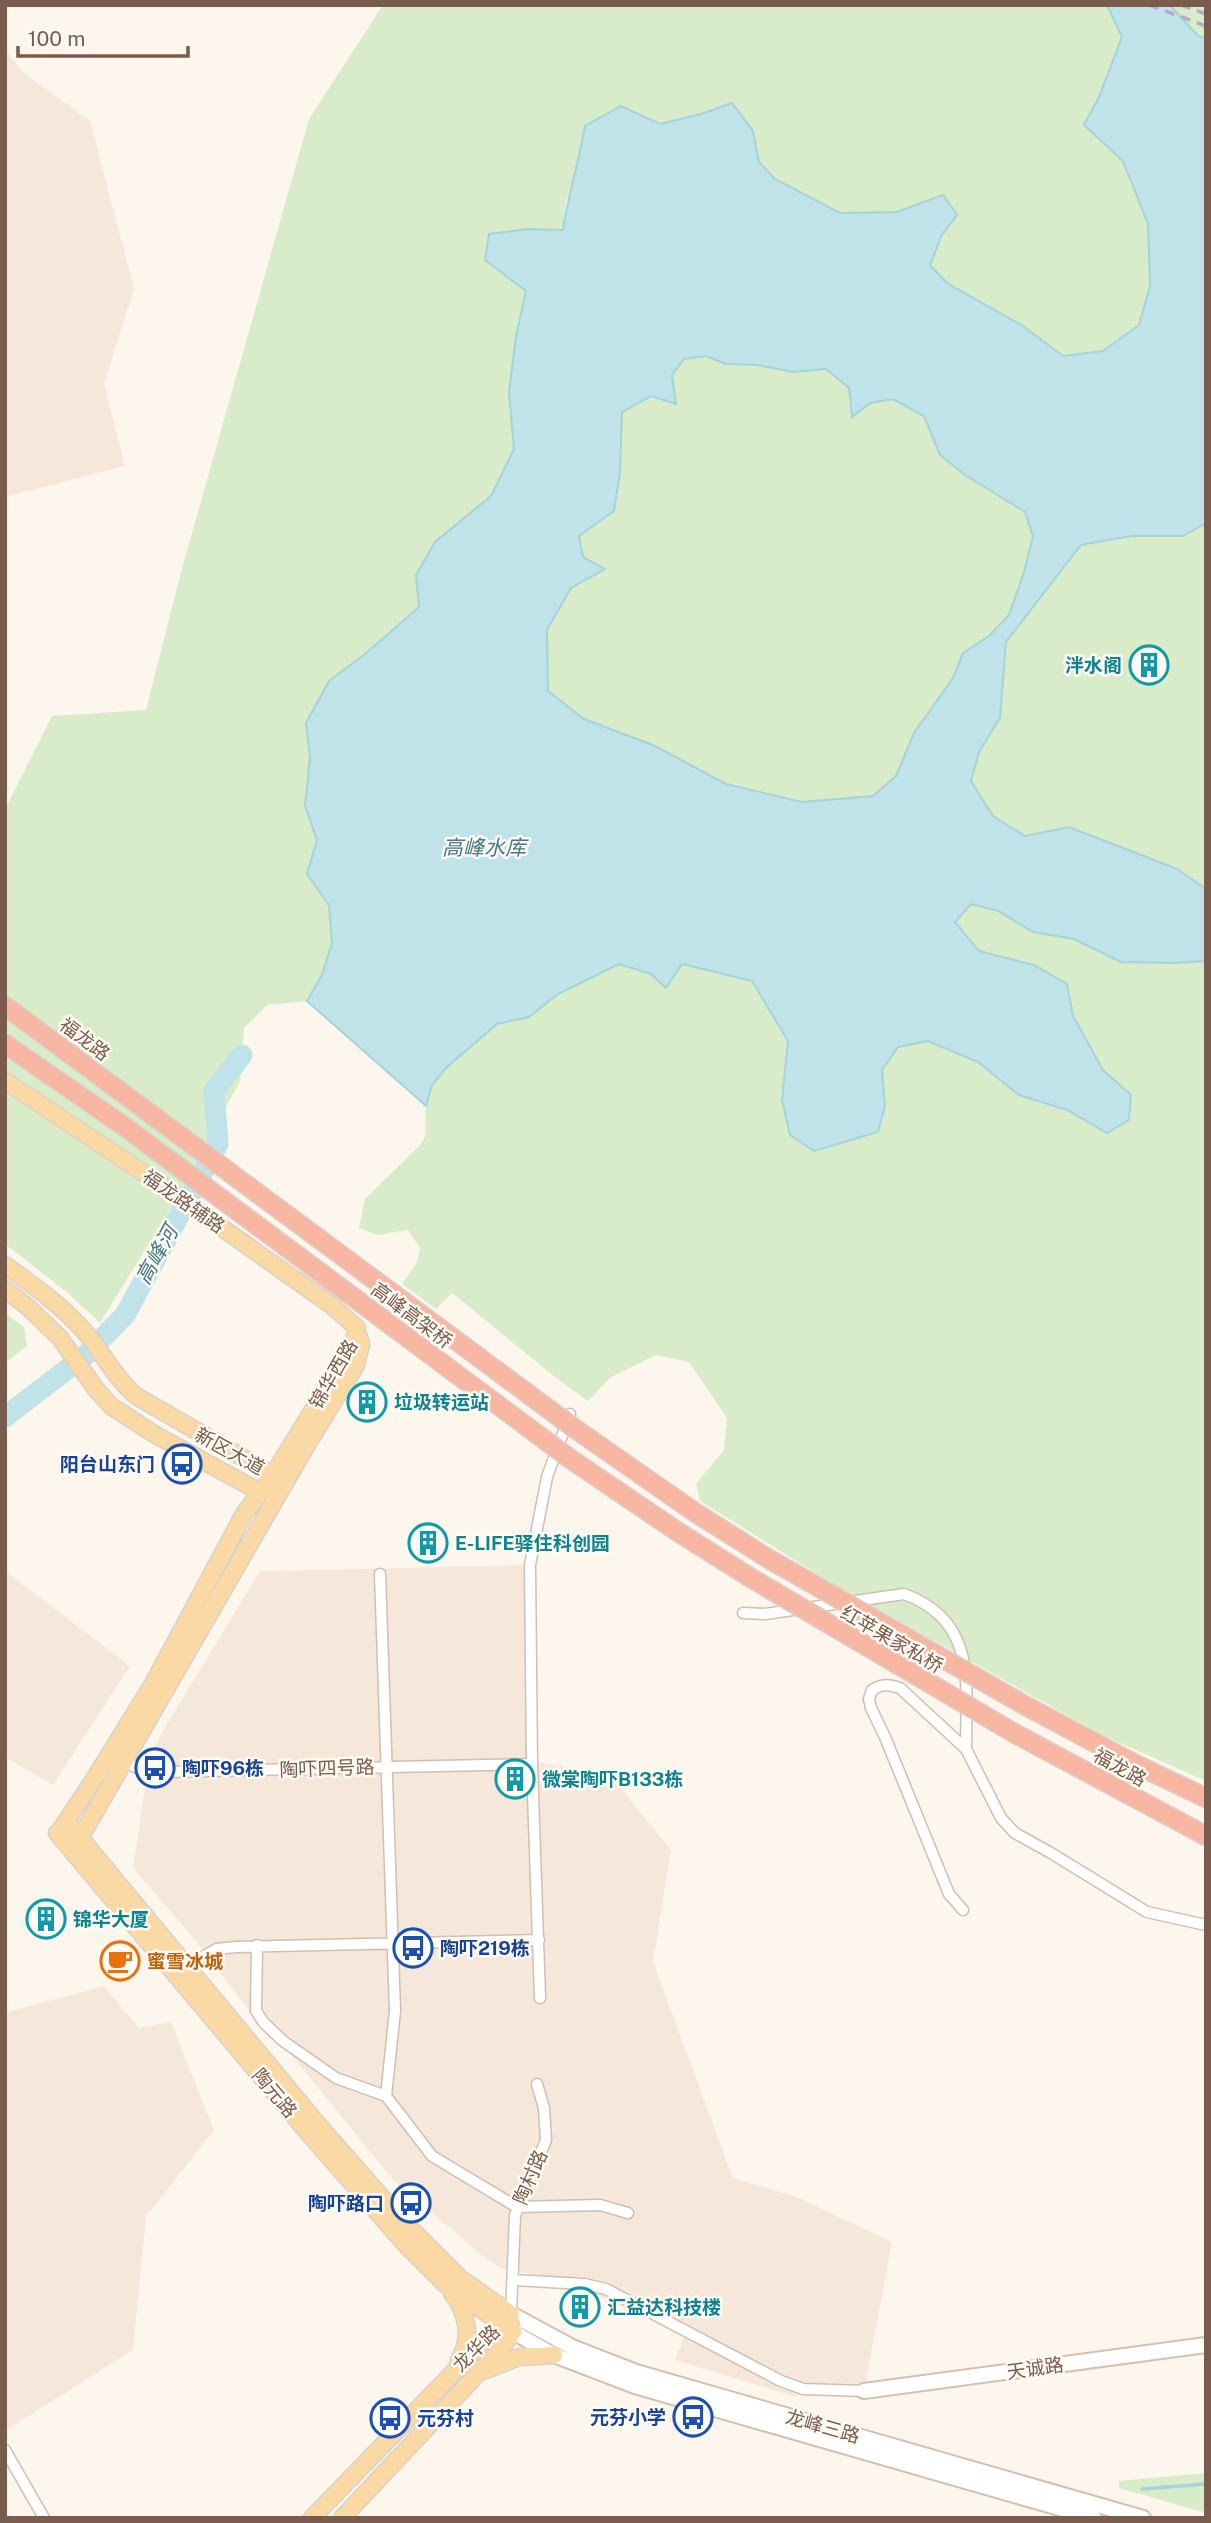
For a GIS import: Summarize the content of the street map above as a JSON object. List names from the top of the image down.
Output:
{
  "streets": {
    "highway": ["福龙路", "高峰高架桥", "红苹果家私桥"],
    "main road": [
      "福龙路辅路",
      "锦华西路",
      "新区大道",
      "陶元路",
      "龙华路",
      "天诚路",
      "龙峰三路"
    ],
    "street": ["陶吓四号路", "陶村路"]
  },
  "crossings": [
    ["福龙路", "高峰高架桥"],
    ["福龙路", "红苹果家私桥"],
    ["福龙路辅路", "锦华西路"],
    ["高峰高架桥", "红苹果家私桥"],
    ["锦华西路", "新区大道"],
    ["锦华西路", "陶吓四号路"],
    ["锦华西路", "陶元路"],
    ["陶元路", "陶村路"],
    ["陶元路", "龙华路"],
    ["陶元路", "龙峰三路"],
    ["陶村路", "龙华路"],
    ["陶村路", "龙峰三路"],
    ["龙华路", "龙峰三路"]
  ],
  "water": ["高峰水库", "高峰河"],
  "places": {
    "building": [
      "泮水阁",
      "垃圾转运站",
      "E-LIFE驿住科创园",
      "微棠陶吓B133栋",
      "锦华大厦",
      "汇益达科技楼"
    ],
    "bus stop": [
      "阳台山东门",
      "陶吓96栋",
      "陶吓219栋",
      "陶吓路口",
      "元芬小学",
      "元芬村"
    ],
    "cafe": ["蜜雪冰城"]
  },
  "scale_bar": "100 m"
}
